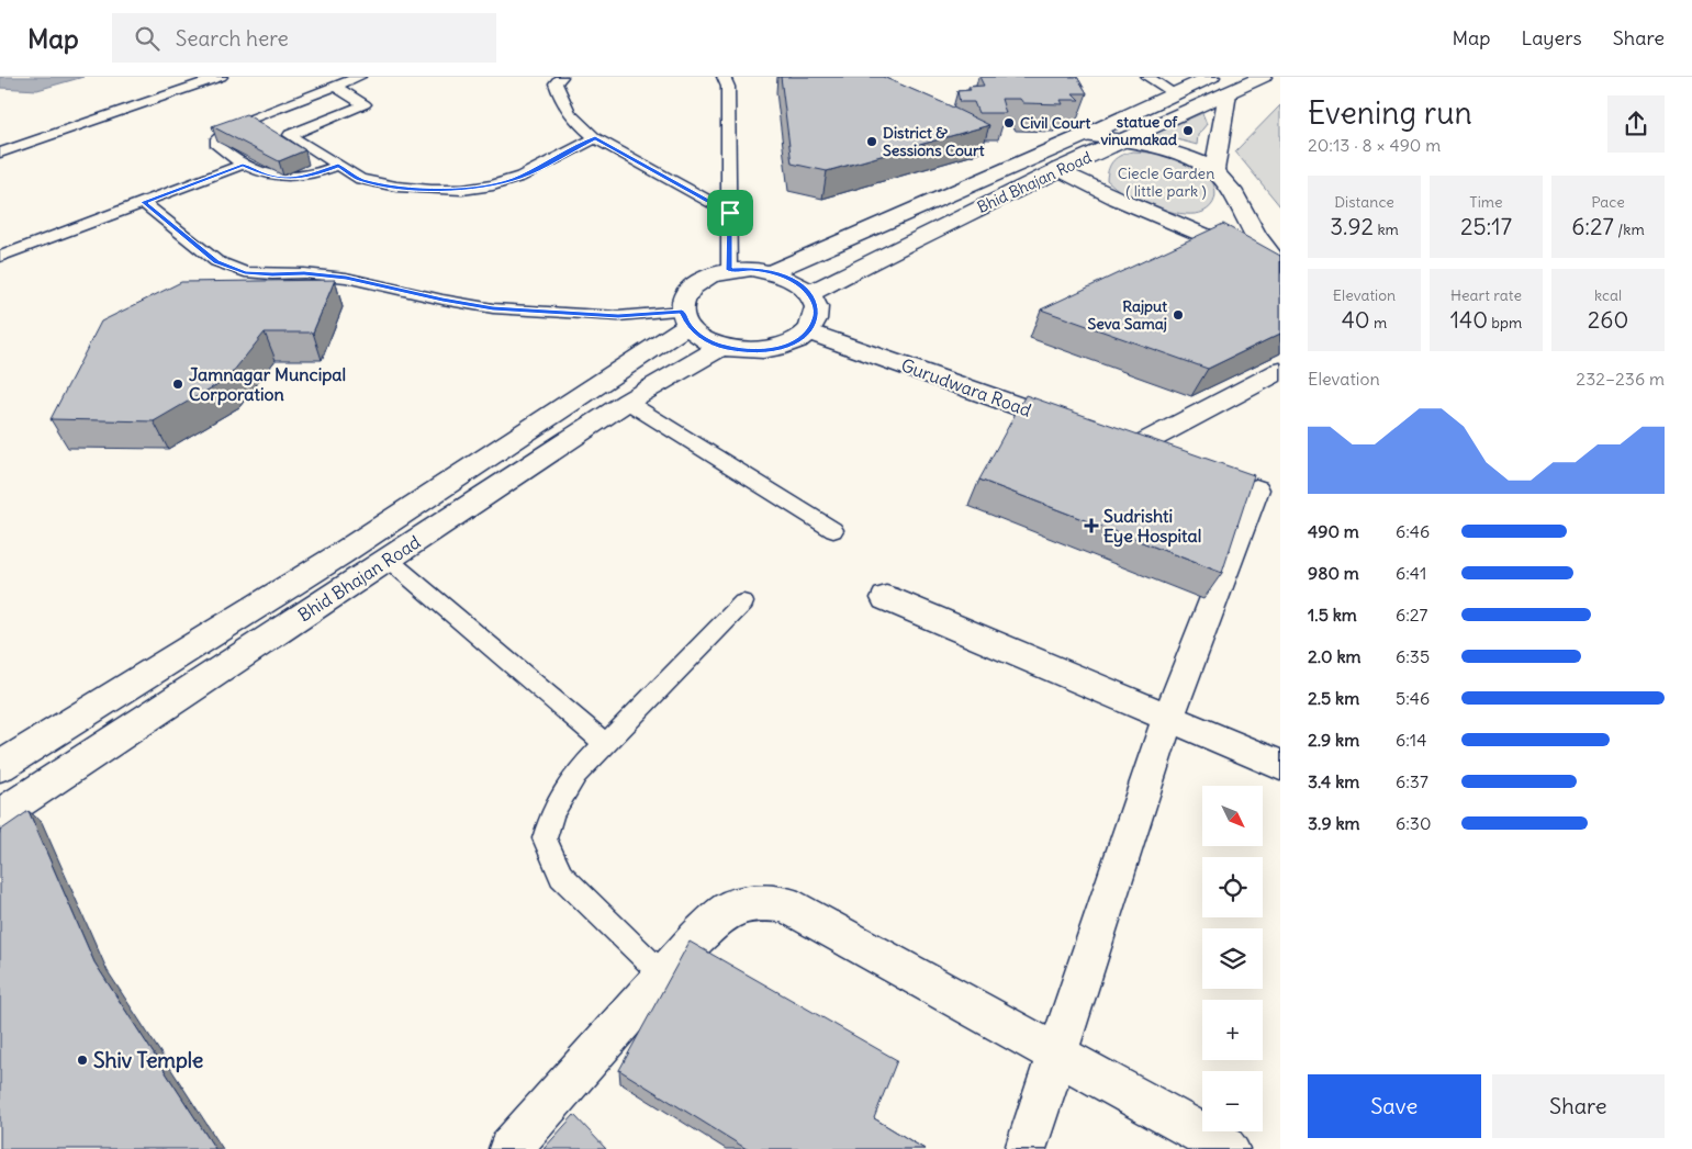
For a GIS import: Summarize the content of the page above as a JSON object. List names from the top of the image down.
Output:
{
  "streets": {
    "main road": ["Bhid Bhajan Road", "Gurudwara Road"]
  },
  "crossings": [
    ["Bhid Bhajan Road", "Gurudwara Road"]
  ],
  "parks": ["Ciecle Garden ( little park )"],
  "places": {
    "other": [
      "Civil Court",
      "statue of vinumakad",
      "District & Sessions Court",
      "Rajput Seva Samaj",
      "Jamnagar Muncipal Corporation",
      "Shiv Temple"
    ],
    "health": ["Sudrishti Eye Hospital"]
  },
  "north": "bottom right",
  "page": {
    "header": "Map",
    "search": "Search here",
    "nav": ["Map", "Layers", "Share"],
    "heading": ["Evening run", "20:13 · 8 × 490 m"],
    "stats": [
      ["Distance", "3.92 km"],
      ["Time", "25:17"],
      ["Pace", "6:27 /km"],
      ["Elevation", "40 m"],
      ["Heart rate", "140 bpm"],
      ["kcal", "260"]
    ],
    "chart": ["Elevation", "232–236 m"],
    "list": [
      {
        "name": "490 m",
        "note": "6:46"
      },
      {
        "name": "980 m",
        "note": "6:41"
      },
      {
        "name": "1.5 km",
        "note": "6:27"
      },
      {
        "name": "2.0 km",
        "note": "6:35"
      },
      {
        "name": "2.5 km",
        "note": "5:46"
      },
      {
        "name": "2.9 km",
        "note": "6:14"
      },
      {
        "name": "3.4 km",
        "note": "6:37"
      },
      {
        "name": "3.9 km",
        "note": "6:30"
      }
    ],
    "map_buttons": ["+", "−"],
    "buttons": ["Save", "Share"]
  }
}
